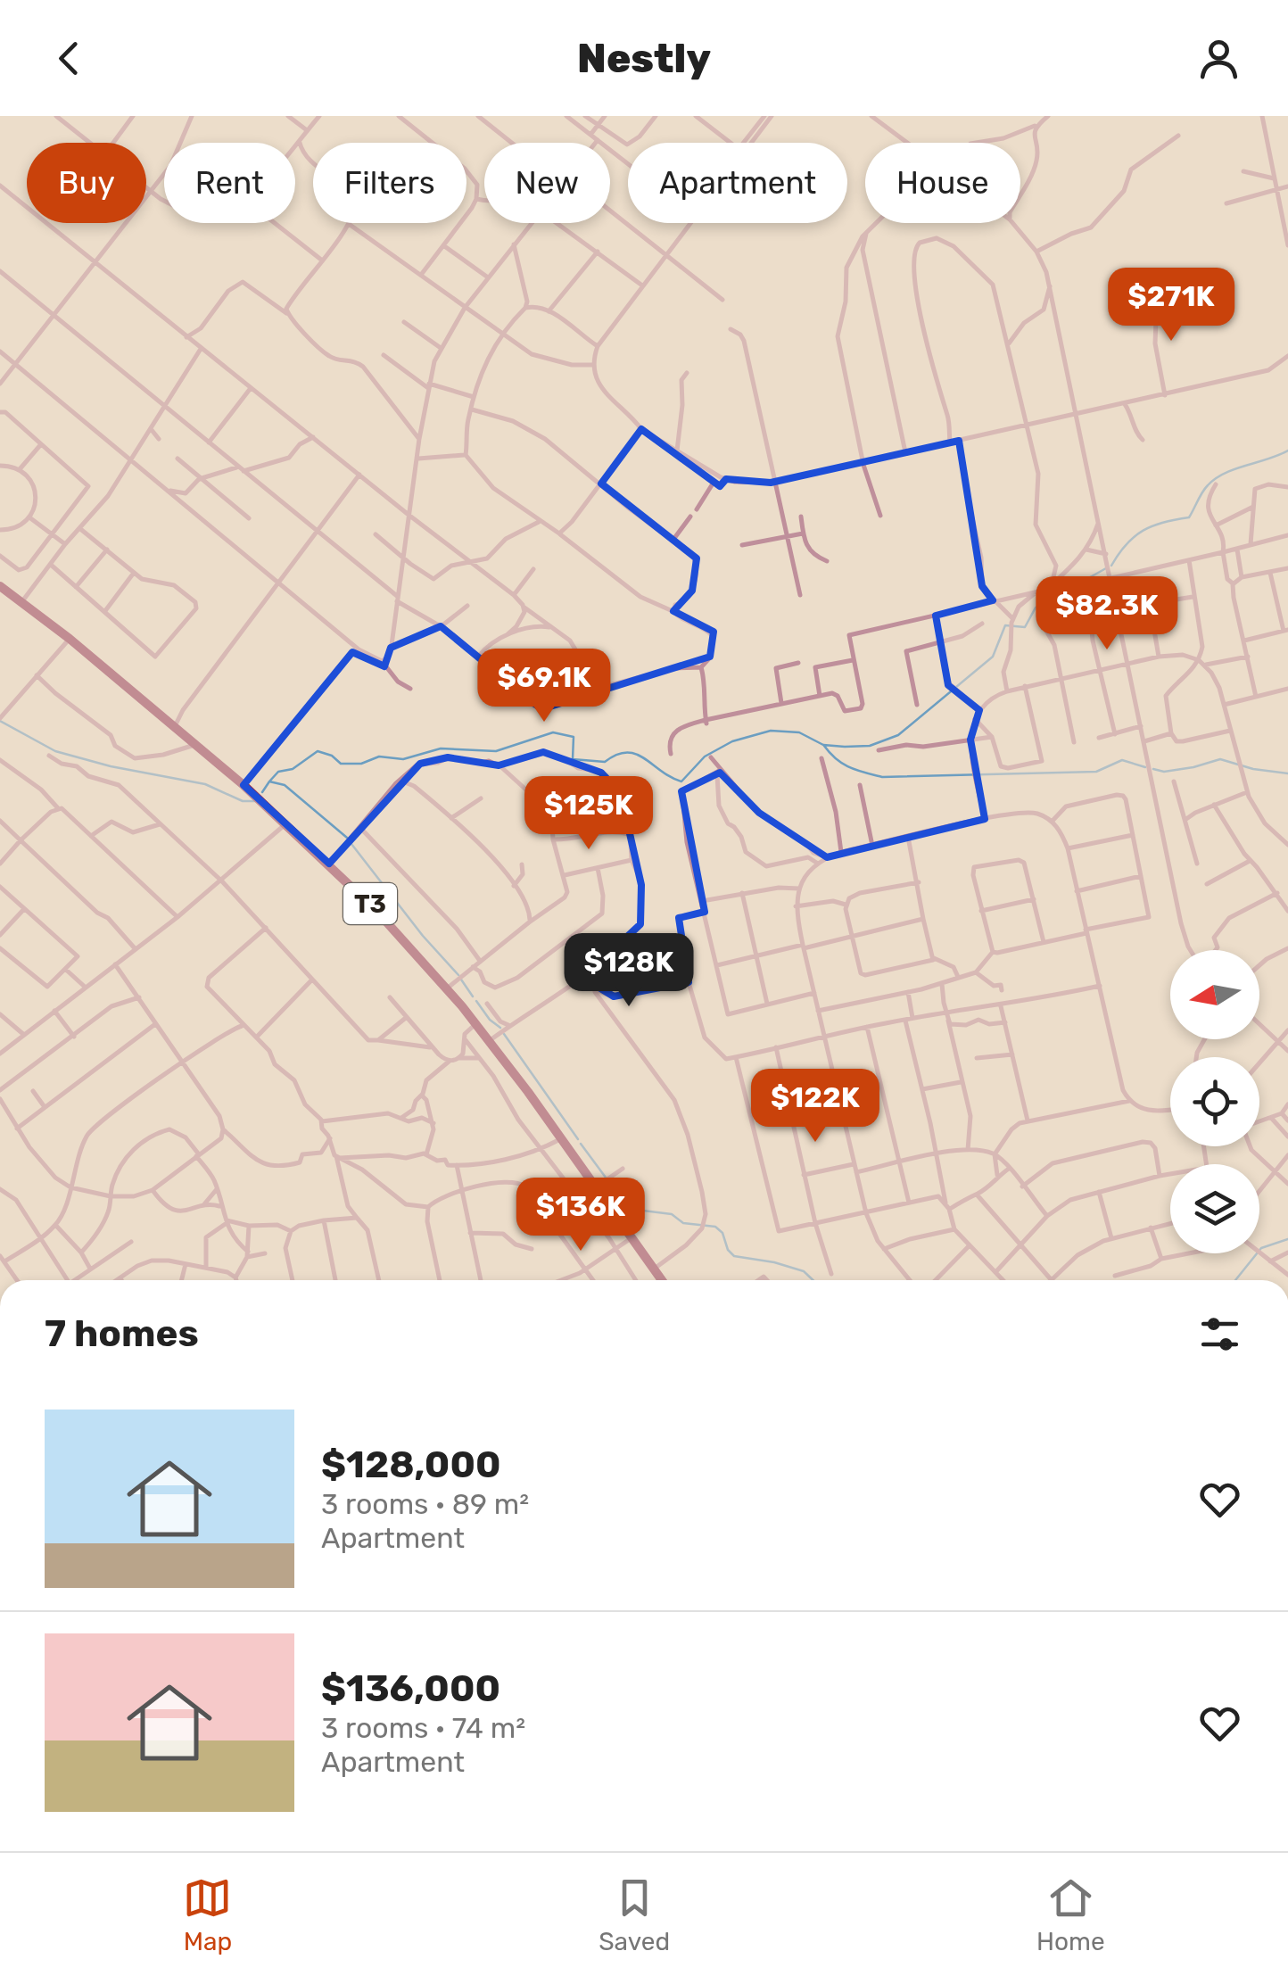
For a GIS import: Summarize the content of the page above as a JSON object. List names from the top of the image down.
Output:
{
  "streets": {
    "highway": ["T3"]
  },
  "north": "left",
  "page": {
    "header": "Nestly",
    "chip": [
      "Buy",
      "Rent",
      "Filters",
      "New",
      "Apartment",
      "House"
    ],
    "price": [
      "$271K",
      "$82.3K",
      "$69.1K",
      "$125K",
      "$128K",
      "$122K",
      "$136K"
    ],
    "heading": "7 homes",
    "list": [
      {
        "name": "$128,000",
        "note": "3 rooms · 89 m² · Apartment"
      },
      {
        "name": "$136,000",
        "note": "3 rooms · 74 m² · Apartment"
      }
    ],
    "tabs": ["Map", "Saved", "Home"]
  }
}
